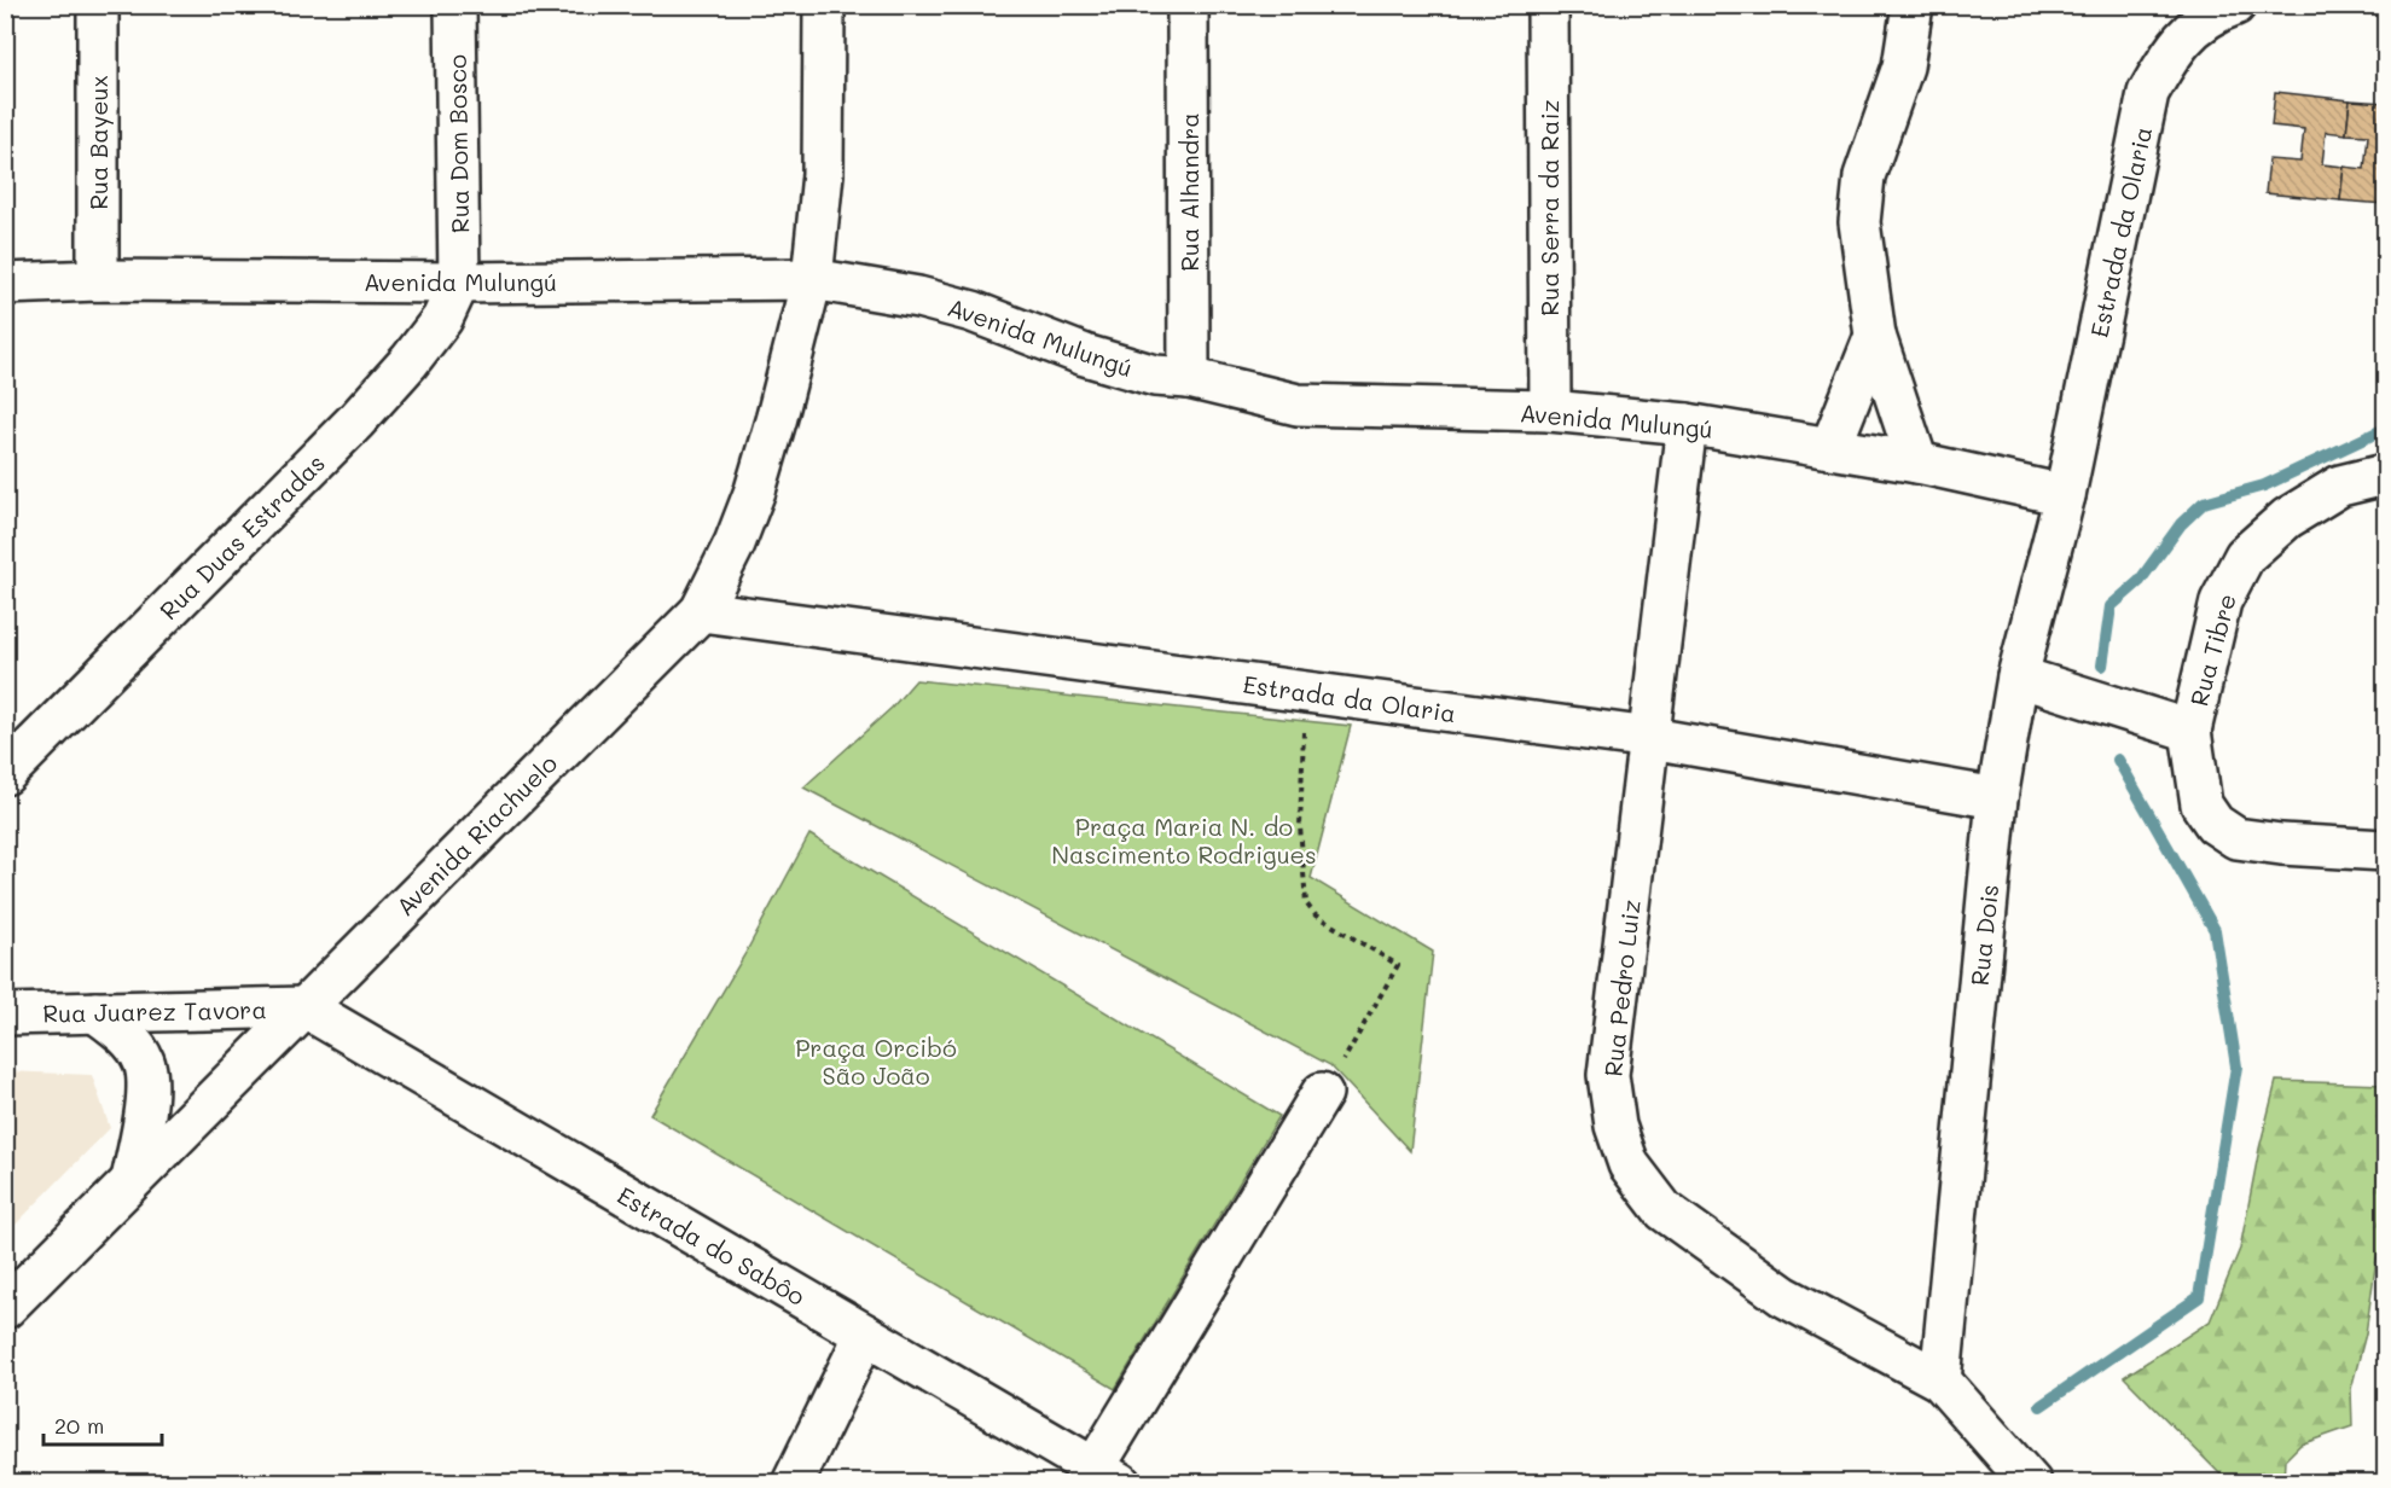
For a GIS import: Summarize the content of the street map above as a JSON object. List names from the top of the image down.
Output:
{
  "streets": {
    "street": [
      "Rua Bayeux",
      "Rua Dom Bosco",
      "Rua Alhandra",
      "Rua Serra da Raiz",
      "Estrada da Olaria",
      "Avenida Mulungú",
      "Rua Duas Estradas",
      "Rua Tibre",
      "Avenida Riachuelo",
      "Rua Dois",
      "Rua Pedro Luiz",
      "Rua Juarez Tavora",
      "Estrada do Sabôo"
    ]
  },
  "crossings": [
    ["Rua Bayeux", "Avenida Mulungú"],
    ["Rua Dom Bosco", "Avenida Mulungú"],
    ["Rua Dom Bosco", "Rua Duas Estradas"],
    ["Rua Alhandra", "Avenida Mulungú"],
    ["Rua Serra da Raiz", "Avenida Mulungú"],
    ["Estrada da Olaria", "Avenida Mulungú"],
    ["Estrada da Olaria", "Avenida Riachuelo"],
    ["Estrada da Olaria", "Rua Dois"],
    ["Estrada da Olaria", "Rua Pedro Luiz"],
    ["Avenida Mulungú", "Rua Duas Estradas"],
    ["Avenida Mulungú", "Avenida Riachuelo"],
    ["Avenida Mulungú", "Rua Dois"],
    ["Avenida Mulungú", "Rua Pedro Luiz"],
    ["Rua Tibre", "Rua Dois"],
    ["Avenida Riachuelo", "Rua Juarez Tavora"],
    ["Avenida Riachuelo", "Estrada do Sabôo"],
    ["Rua Dois", "Rua Pedro Luiz"],
    ["Rua Juarez Tavora", "Estrada do Sabôo"]
  ],
  "parks": ["Praça Maria N. do Nascimento Rodrigues", "Praça Orcibó São João"],
  "scale_bar": "20 m"
}
